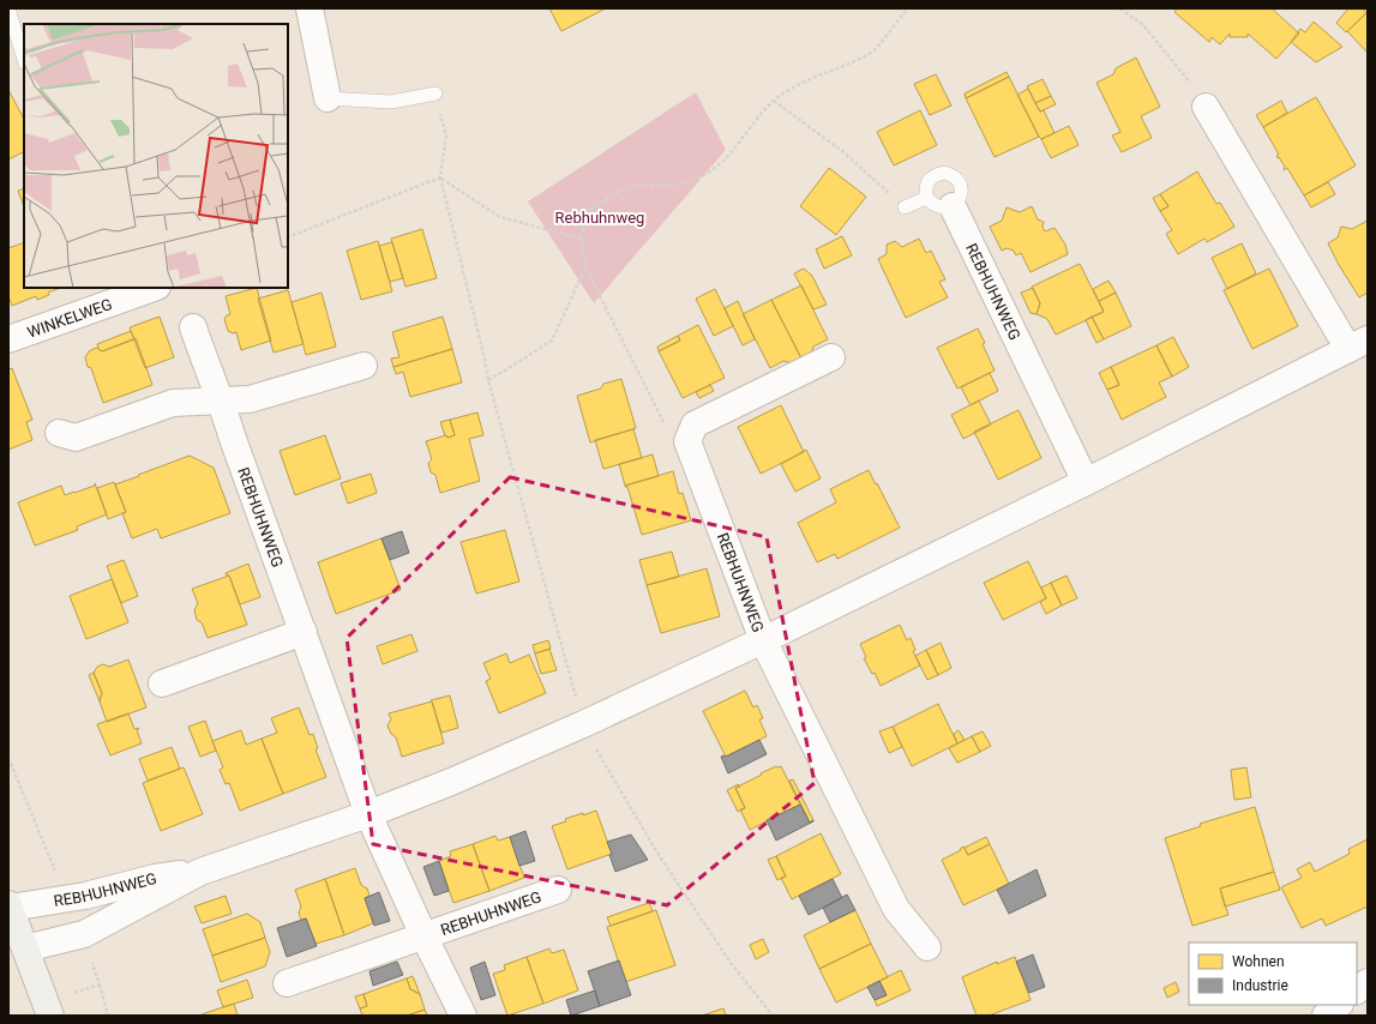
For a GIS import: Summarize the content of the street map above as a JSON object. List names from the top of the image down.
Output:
{
  "streets": {
    "street": ["REBHUHNWEG", "WINKELWEG"]
  },
  "parks": ["Rebhuhnweg"],
  "legend": ["Wohnen", "Industrie"]
}
